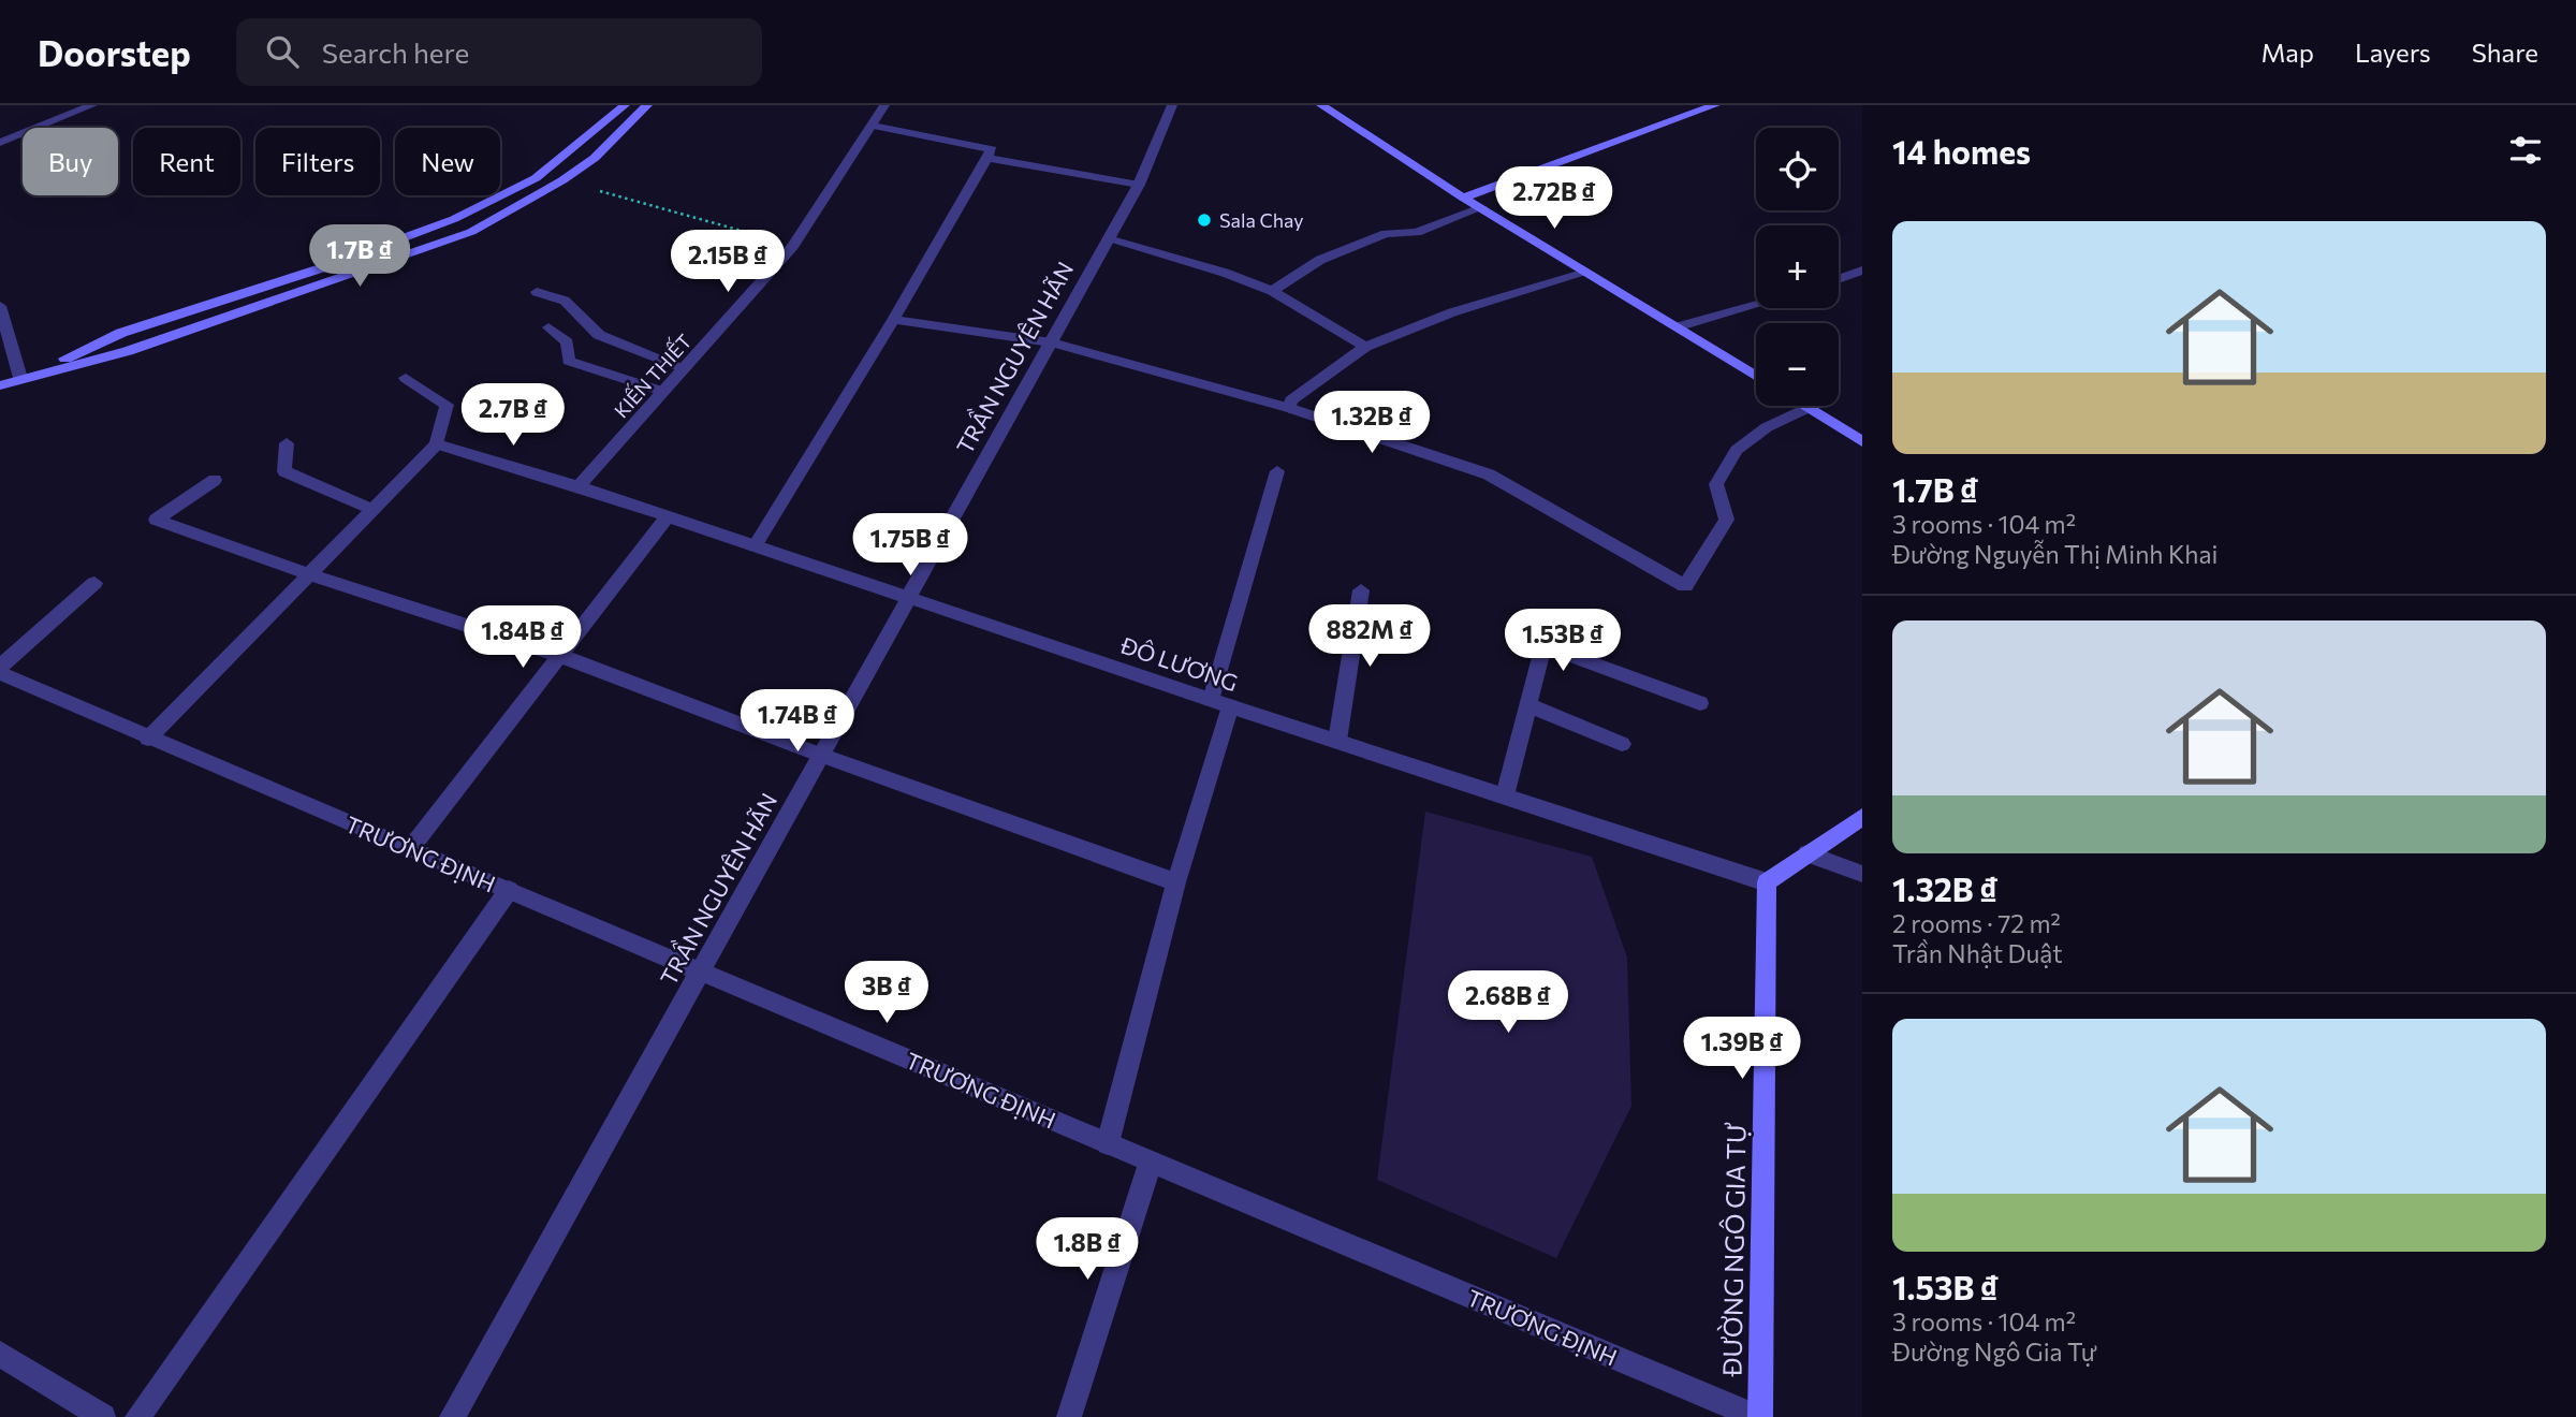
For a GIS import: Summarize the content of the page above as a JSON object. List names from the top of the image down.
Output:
{
  "streets": {
    "street": [
      "TRẦN NGUYÊN HÃN",
      "KIẾN THIẾT",
      "ĐÔ LƯƠNG",
      "TRƯƠNG ĐỊNH",
      "ĐƯỜNG NGÔ GIA TỰ"
    ]
  },
  "crossings": [
    ["TRẦN NGUYÊN HÃN", "ĐÔ LƯƠNG"],
    ["TRẦN NGUYÊN HÃN", "TRƯƠNG ĐỊNH"],
    ["KIẾN THIẾT", "ĐÔ LƯƠNG"],
    ["ĐÔ LƯƠNG", "ĐƯỜNG NGÔ GIA TỰ"],
    ["TRƯƠNG ĐỊNH", "ĐƯỜNG NGÔ GIA TỰ"]
  ],
  "places": ["Sala Chay"],
  "page": {
    "header": "Doorstep",
    "search": "Search here",
    "nav": ["Map", "Layers", "Share"],
    "heading": "14 homes",
    "map_buttons": ["+", "−"],
    "chip": [
      "Buy",
      "Rent",
      "Filters",
      "New"
    ],
    "price": [
      "2.72B ₫",
      "1.7B ₫",
      "2.15B ₫",
      "2.7B ₫",
      "1.32B ₫",
      "1.75B ₫",
      "882M ₫",
      "1.84B ₫",
      "1.53B ₫",
      "1.74B ₫",
      "3B ₫",
      "2.68B ₫",
      "1.39B ₫",
      "1.8B ₫"
    ],
    "list": [
      {
        "name": "1.7B ₫",
        "note": "3 rooms · 104 m² · Đường Nguyễn Thị Minh Khai"
      },
      {
        "name": "1.32B ₫",
        "note": "2 rooms · 72 m² · Trần Nhật Duật"
      },
      {
        "name": "1.53B ₫",
        "note": "3 rooms · 104 m² · Đường Ngô Gia Tự"
      }
    ]
  }
}
